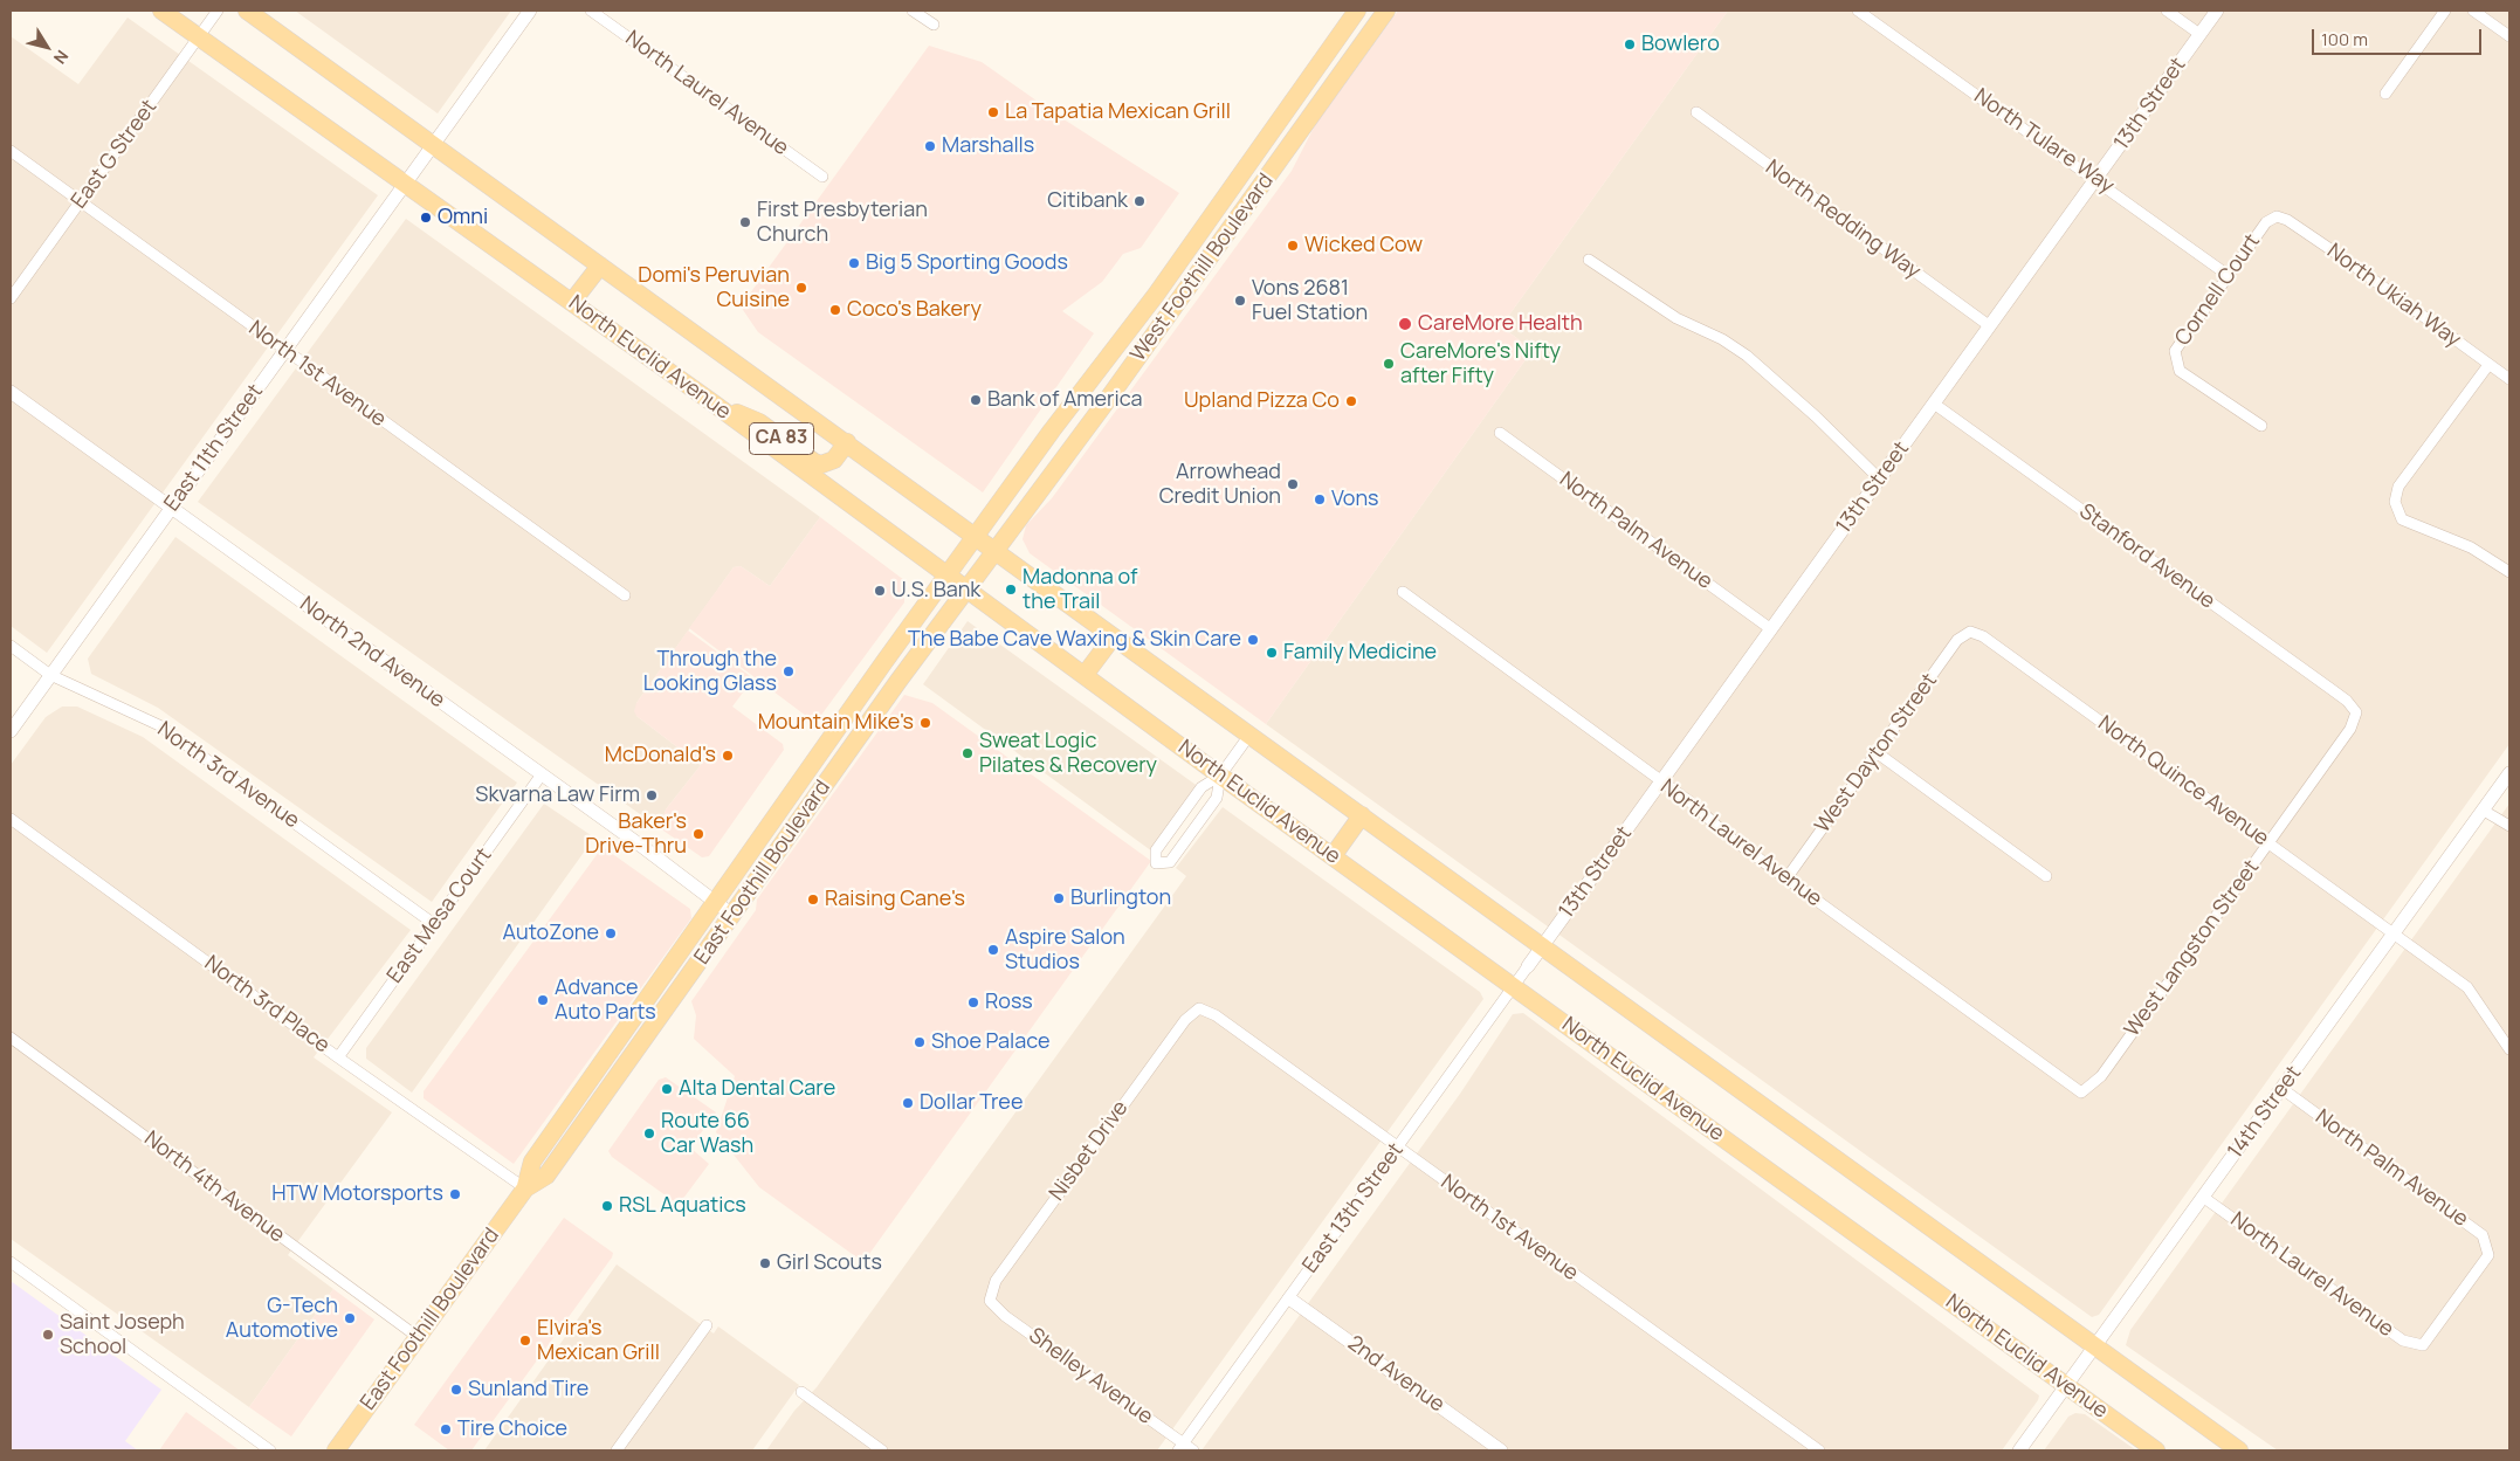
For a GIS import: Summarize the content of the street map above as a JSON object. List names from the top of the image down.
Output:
{
  "streets": {
    "main road": [
      "West Foothill Boulevard",
      "North Euclid Avenue",
      "CA 83",
      "East Foothill Boulevard"
    ],
    "street": [
      "North Laurel Avenue",
      "13th Street",
      "North Tulare Way",
      "East G Street",
      "North Redding Way",
      "Cornell Court",
      "North Ukiah Way",
      "North 1st Avenue",
      "East 11th Street",
      "North Palm Avenue",
      "Stanford Avenue",
      "North 2nd Avenue",
      "West Dayton Street",
      "North 3rd Avenue",
      "North Quince Avenue",
      "East Mesa Court",
      "West Langston Street",
      "North 3rd Place",
      "14th Street",
      "Nisbet Drive",
      "North 4th Avenue",
      "East 13th Street",
      "2nd Avenue",
      "Shelley Avenue"
    ]
  },
  "crossings": [
    ["North Laurel Avenue", "13th Street"],
    ["North Laurel Avenue", "North Palm Avenue"],
    ["North Laurel Avenue", "West Dayton Street"],
    ["North Laurel Avenue", "West Langston Street"],
    ["North Laurel Avenue", "14th Street"],
    ["13th Street", "North Tulare Way"],
    ["13th Street", "North Redding Way"],
    ["13th Street", "North Palm Avenue"],
    ["13th Street", "Stanford Avenue"],
    ["13th Street", "East 13th Street"],
    ["North Tulare Way", "Cornell Court"],
    ["East G Street", "North Euclid Avenue"],
    ["East G Street", "North 1st Avenue"],
    ["West Foothill Boulevard", "East Foothill Boulevard"],
    ["Cornell Court", "North Ukiah Way"],
    ["North Euclid Avenue", "CA 83"],
    ["North Euclid Avenue", "East 11th Street"],
    ["North Euclid Avenue", "East Foothill Boulevard"],
    ["North Euclid Avenue", "14th Street"],
    ["North Euclid Avenue", "East 13th Street"],
    ["North 1st Avenue", "East 11th Street"],
    ["North 1st Avenue", "Nisbet Drive"],
    ["North 1st Avenue", "East 13th Street"],
    ["East 11th Street", "North 2nd Avenue"],
    ["East 11th Street", "North 3rd Avenue"],
    ["North Palm Avenue", "14th Street"],
    ["Stanford Avenue", "West Langston Street"],
    ["North 2nd Avenue", "East Foothill Boulevard"],
    ["North 2nd Avenue", "East Mesa Court"],
    ["West Dayton Street", "North Quince Avenue"],
    ["North 3rd Avenue", "East Mesa Court"],
    ["North Quince Avenue", "West Langston Street"],
    ["North Quince Avenue", "14th Street"],
    ["East Foothill Boulevard", "North 3rd Place"],
    ["East Foothill Boulevard", "North 4th Avenue"],
    ["East Mesa Court", "North 3rd Place"],
    ["Nisbet Drive", "Shelley Avenue"],
    ["East 13th Street", "2nd Avenue"],
    ["East 13th Street", "Shelley Avenue"]
  ],
  "places": [
    "Bowlero",
    "La Tapatia Mexican Grill",
    "Marshalls",
    "Citibank",
    "Omni",
    "First Presbyterian Church",
    "Wicked Cow",
    "Big 5 Sporting Goods",
    "Domi's Peruvian Cuisine",
    "Vons 2681 Fuel Station",
    "Coco's Bakery",
    "CareMore Health",
    "CareMore's Nifty after Fifty",
    "Bank of America",
    "Upland Pizza Co",
    "Arrowhead Credit Union",
    "Vons",
    "Madonna of the Trail",
    "U.S. Bank",
    "The Babe Cave Waxing & Skin Care",
    "Family Medicine",
    "Through the Looking Glass",
    "Mountain Mike's",
    "Sweat Logic Pilates & Recovery",
    "McDonald's",
    "Skvarna Law Firm",
    "Baker's Drive-Thru",
    "Burlington",
    "Raising Cane's",
    "AutoZone",
    "Aspire Salon Studios",
    "Advance Auto Parts",
    "Ross",
    "Shoe Palace",
    "Alta Dental Care",
    "Dollar Tree",
    "Route 66 Car Wash",
    "HTW Motorsports",
    "RSL Aquatics",
    "Girl Scouts",
    "G-Tech Automotive",
    "Saint Joseph School",
    "Elvira's Mexican Grill",
    "Sunland Tire",
    "Tire Choice"
  ],
  "scale_bar": "100 m",
  "north": "bottom right"
}
